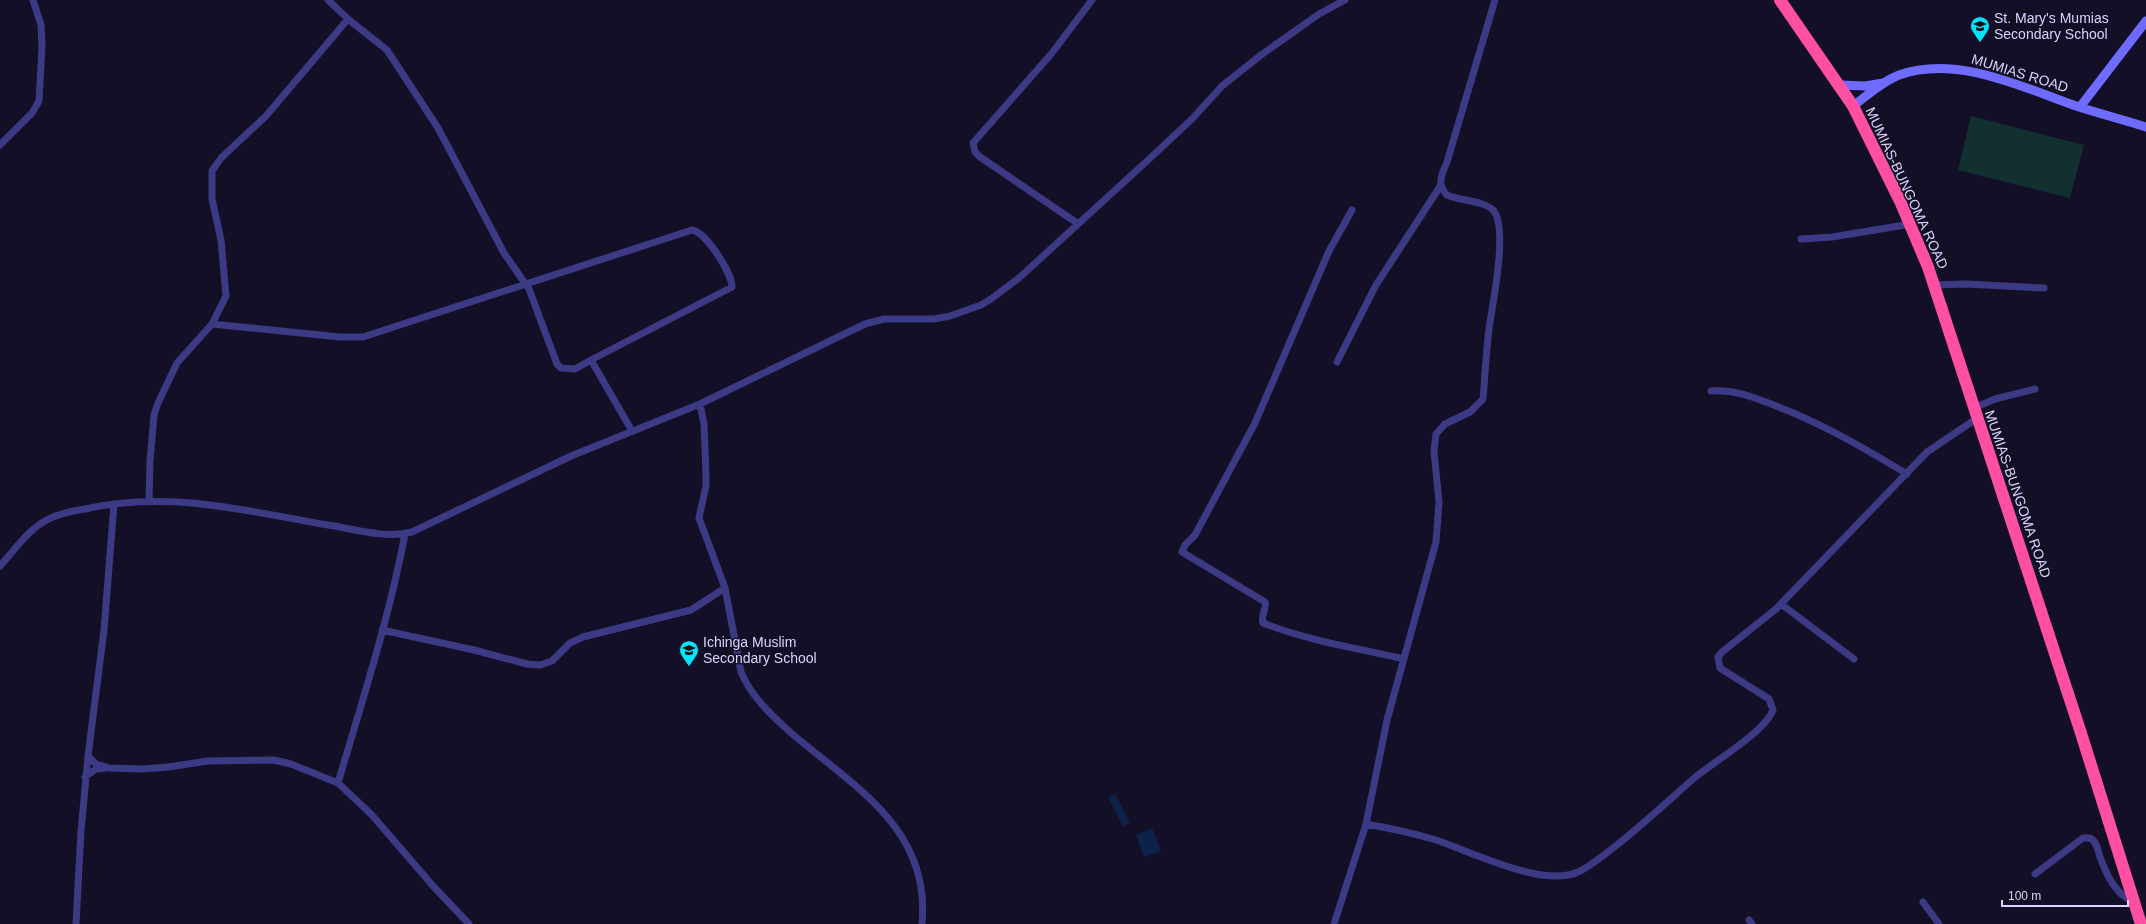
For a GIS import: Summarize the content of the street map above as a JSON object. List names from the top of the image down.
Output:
{
  "streets": {
    "highway": ["MUMIAS-BUNGOMA ROAD"],
    "street": ["MUMIAS ROAD"]
  },
  "crossings": [
    ["MUMIAS ROAD", "MUMIAS-BUNGOMA ROAD"]
  ],
  "places": {
    "school or university": ["St. Mary's Mumias Secondary School", "Ichinga Muslim Secondary School"]
  },
  "scale_bar": "100 m"
}
